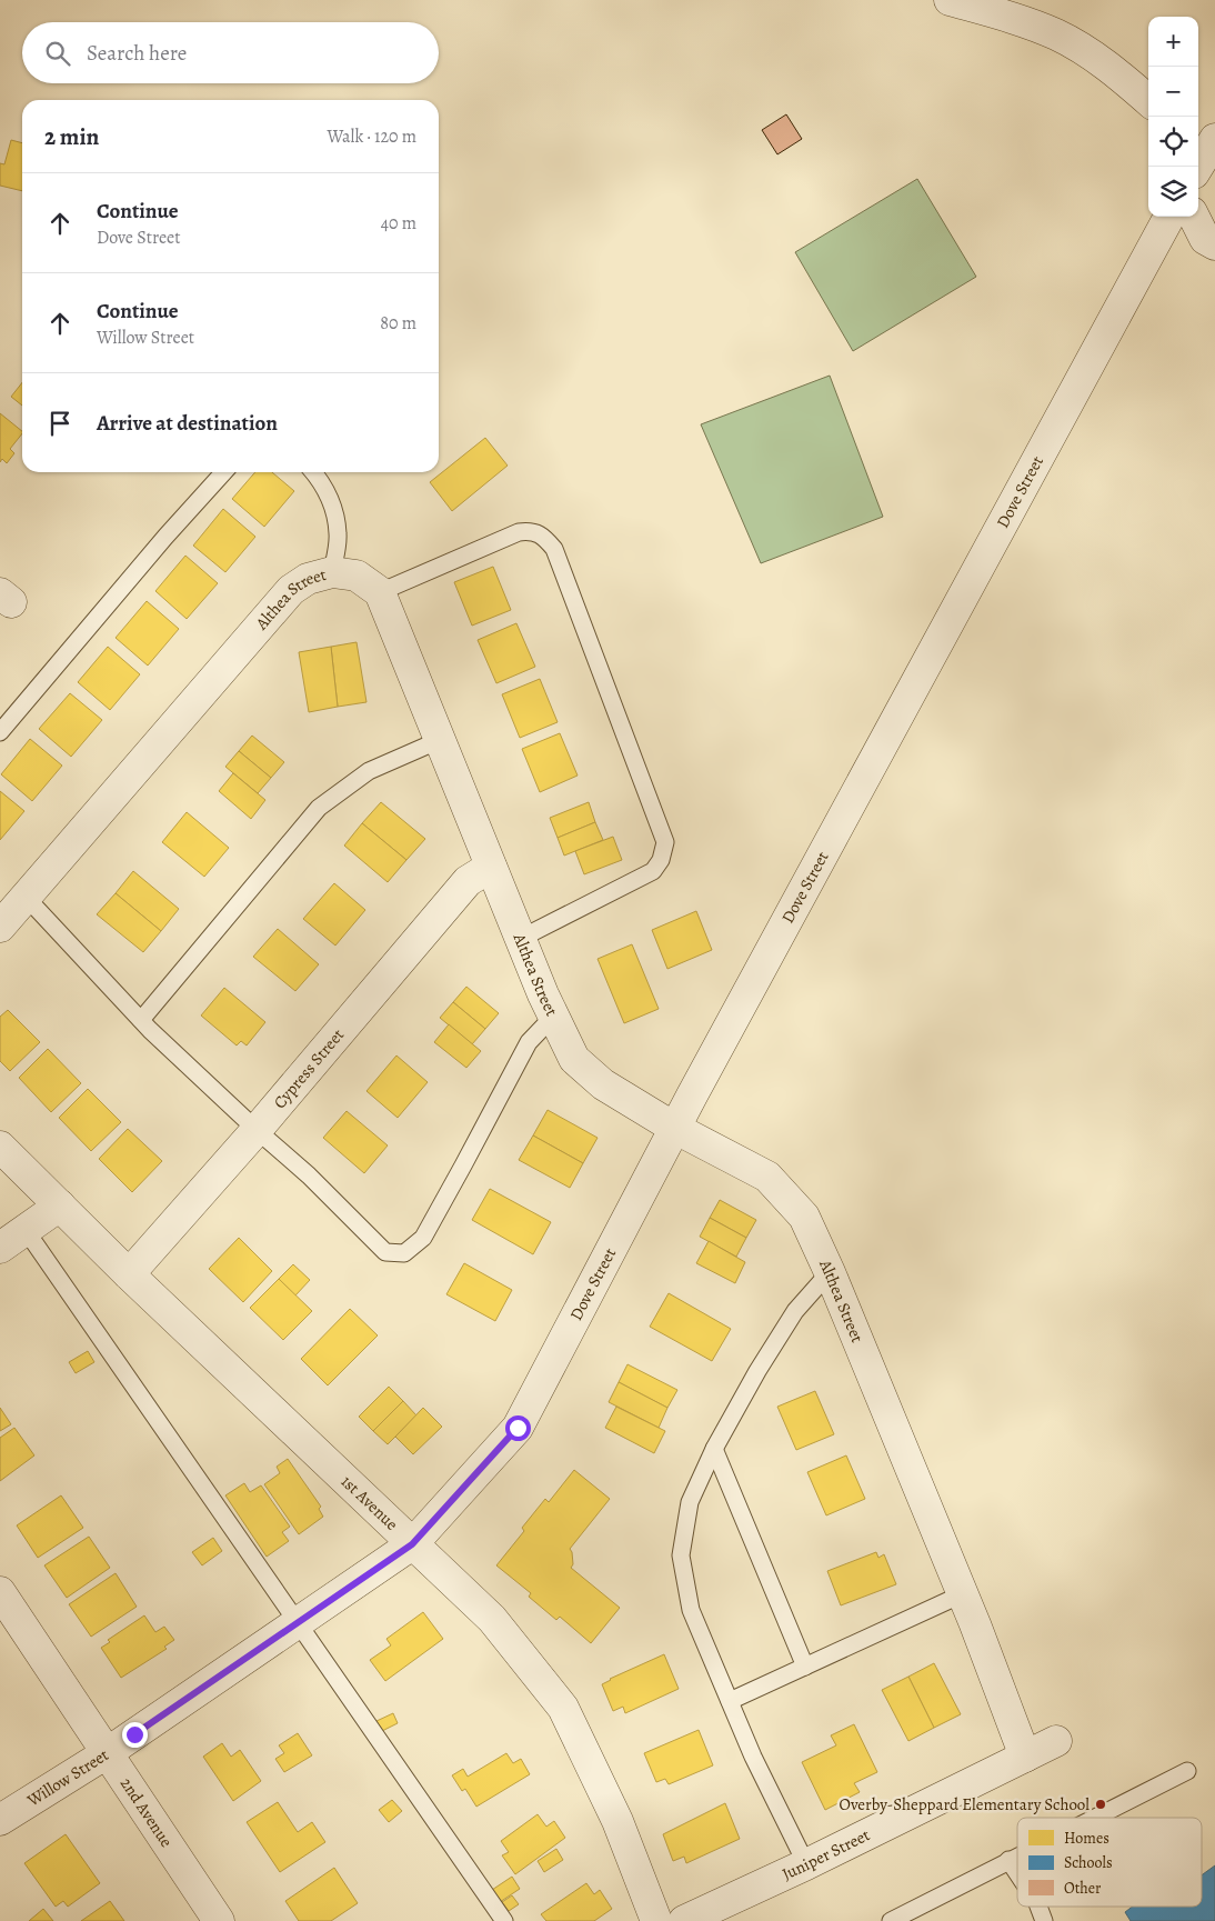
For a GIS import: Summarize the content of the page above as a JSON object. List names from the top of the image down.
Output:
{
  "streets": {
    "street": [
      "Dove Street",
      "Althea Street",
      "Cypress Street",
      "1st Avenue",
      "Willow Street",
      "2nd Avenue",
      "Juniper Street"
    ]
  },
  "crossings": [
    ["Dove Street", "Althea Street"],
    ["Dove Street", "1st Avenue"],
    ["Dove Street", "Willow Street"],
    ["Althea Street", "Cypress Street"],
    ["Althea Street", "Juniper Street"],
    ["Cypress Street", "1st Avenue"],
    ["1st Avenue", "Willow Street"],
    ["Willow Street", "2nd Avenue"]
  ],
  "places": ["Overby-Sheppard Elementary School"],
  "legend": ["Homes", "Schools", "Other"],
  "page": {
    "map_buttons": ["+", "−"],
    "search": "Search here",
    "heading": ["2 min", "Walk · 120 m"],
    "list": [
      ["Continue", "Dove Street", "40 m"],
      ["Continue", "Willow Street", "80 m"],
      "Arrive at destination"
    ]
  }
}
